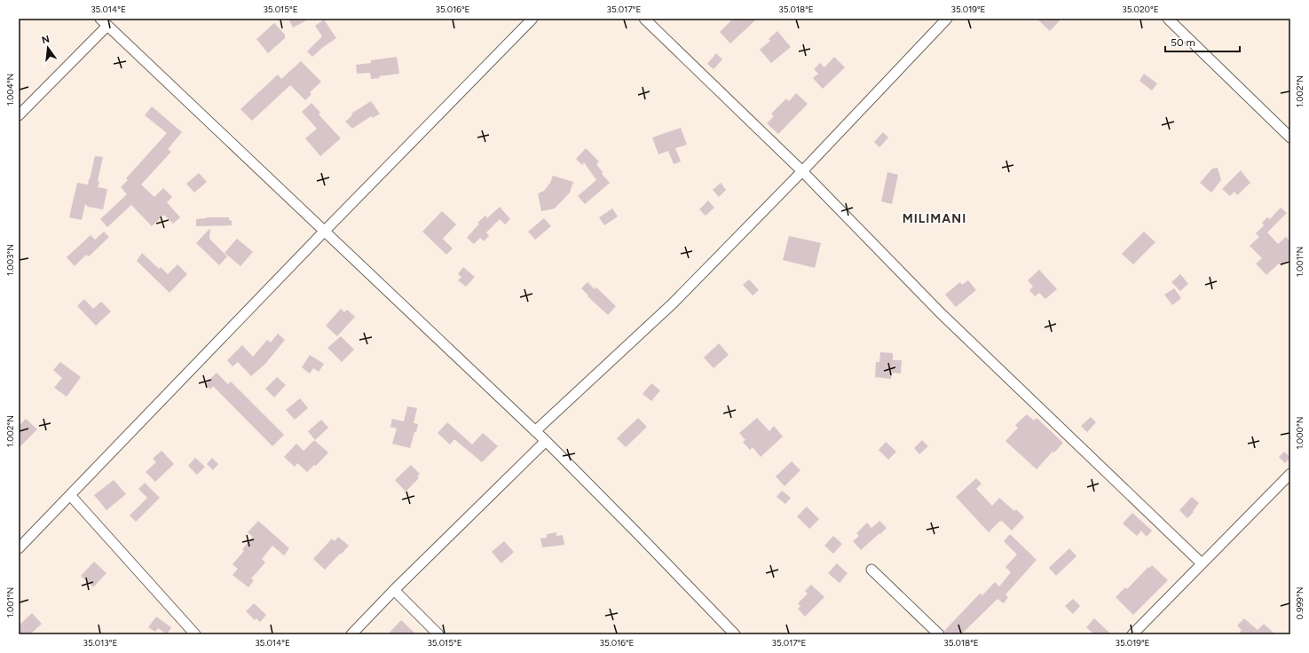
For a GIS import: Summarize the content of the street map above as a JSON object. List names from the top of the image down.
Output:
{
  "districts": ["MILIMANI"],
  "scale_bar": "50 m",
  "north": "top",
  "coordinates": [
    "35.014°E",
    "35.015°E",
    "35.016°E",
    "35.017°E",
    "35.018°E",
    "35.019°E",
    "35.020°E",
    "1.004°N",
    "1.002°N",
    "1.003°N",
    "1.001°N",
    "1.000°N",
    "0.999°N",
    "35.013°E"
  ]
}
